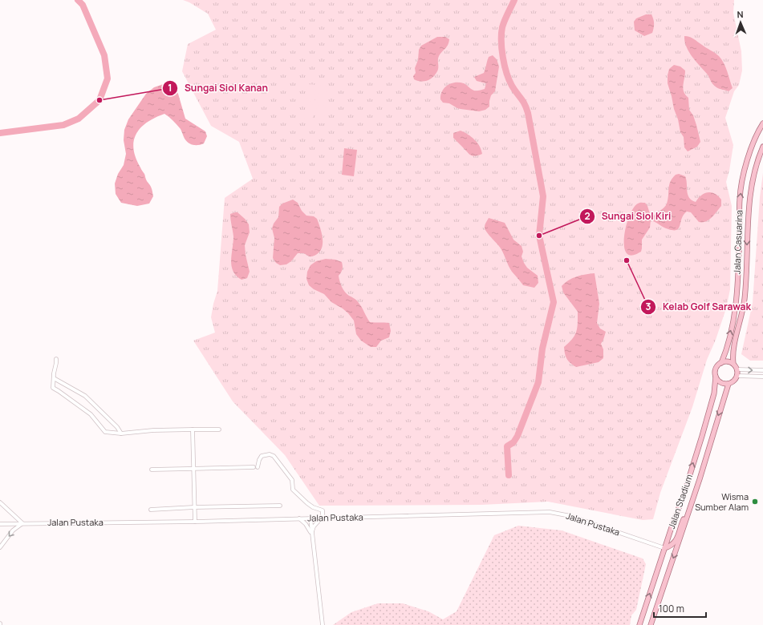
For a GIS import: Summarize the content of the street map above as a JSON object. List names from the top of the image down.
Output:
{
  "streets": {
    "main road": ["Jalan Casuarina", "Jalan Stadium"],
    "street": ["Jalan Pustaka"]
  },
  "crossings": [
    ["Jalan Casuarina", "Jalan Stadium"],
    ["Jalan Stadium", "Jalan Pustaka"]
  ],
  "places": [
    "Sungai Siol Kanan",
    "Sungai Siol Kiri",
    "Kelab Golf Sarawak",
    "Wisma Sumber Alam"
  ],
  "scale_bar": "100 m",
  "north": "top"
}
